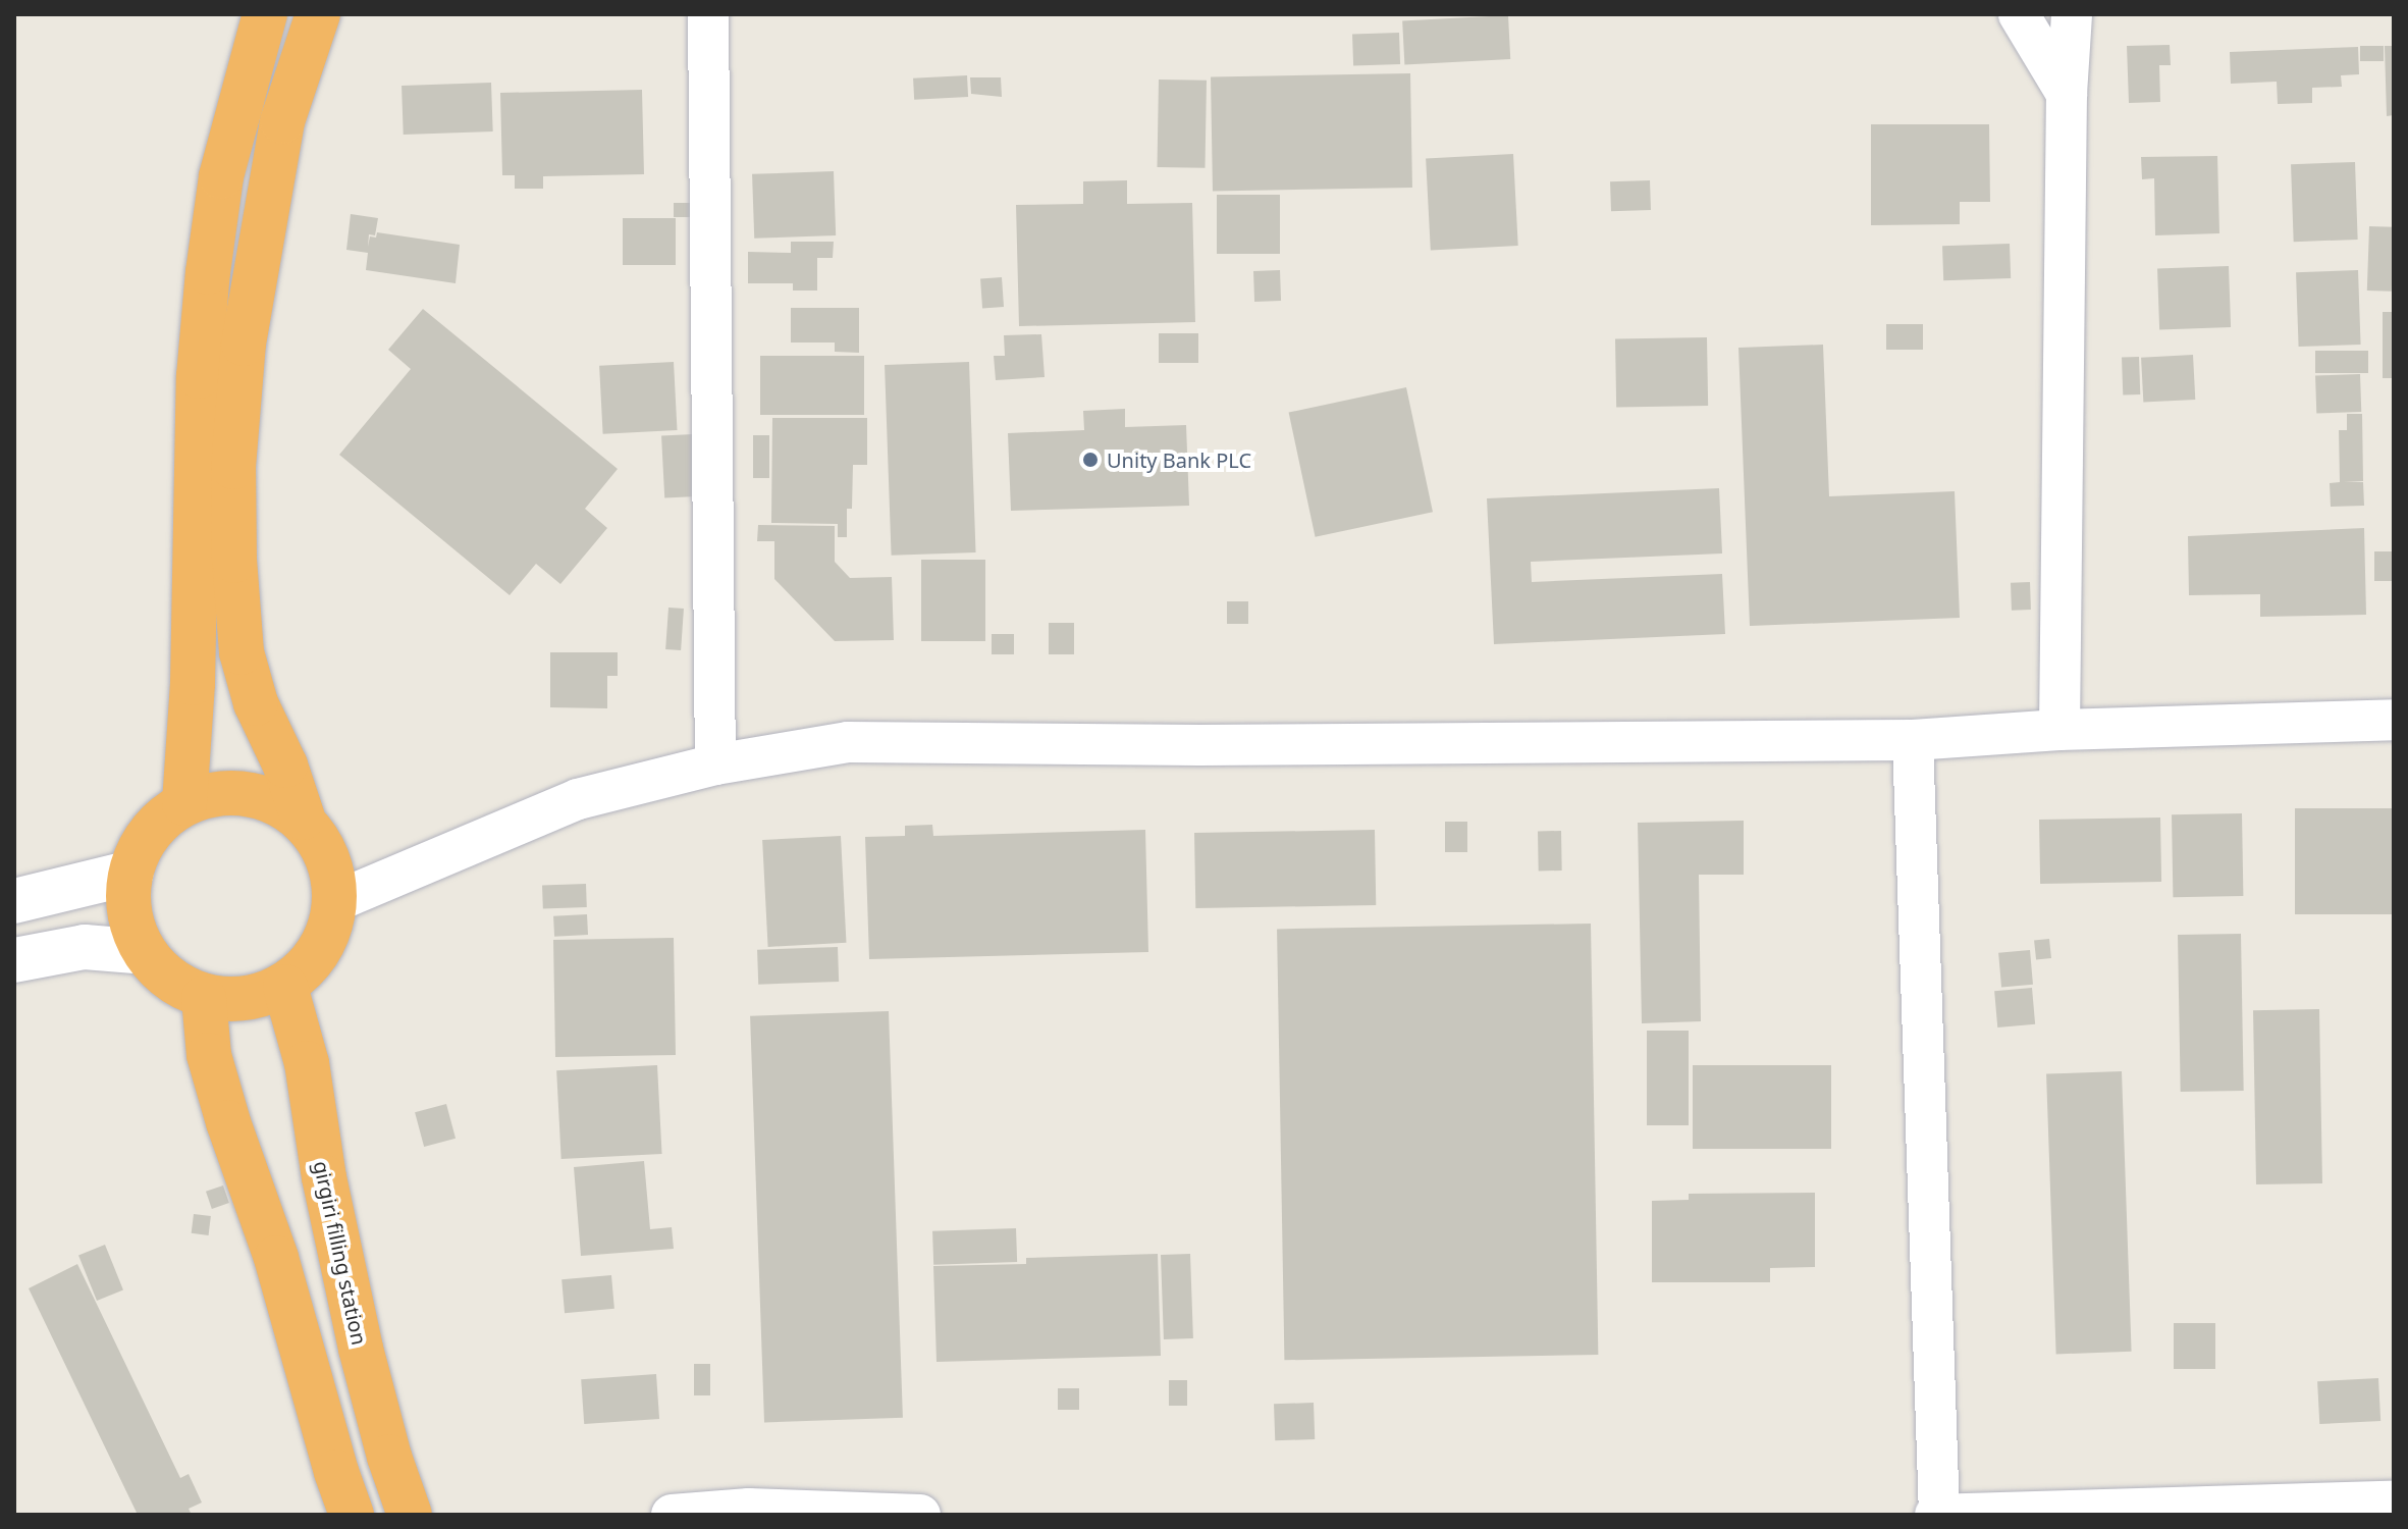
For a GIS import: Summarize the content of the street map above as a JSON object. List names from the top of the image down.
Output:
{
  "streets": {
    "highway": ["girgiri filling station"]
  },
  "places": ["Unity Bank PLC"]
}
